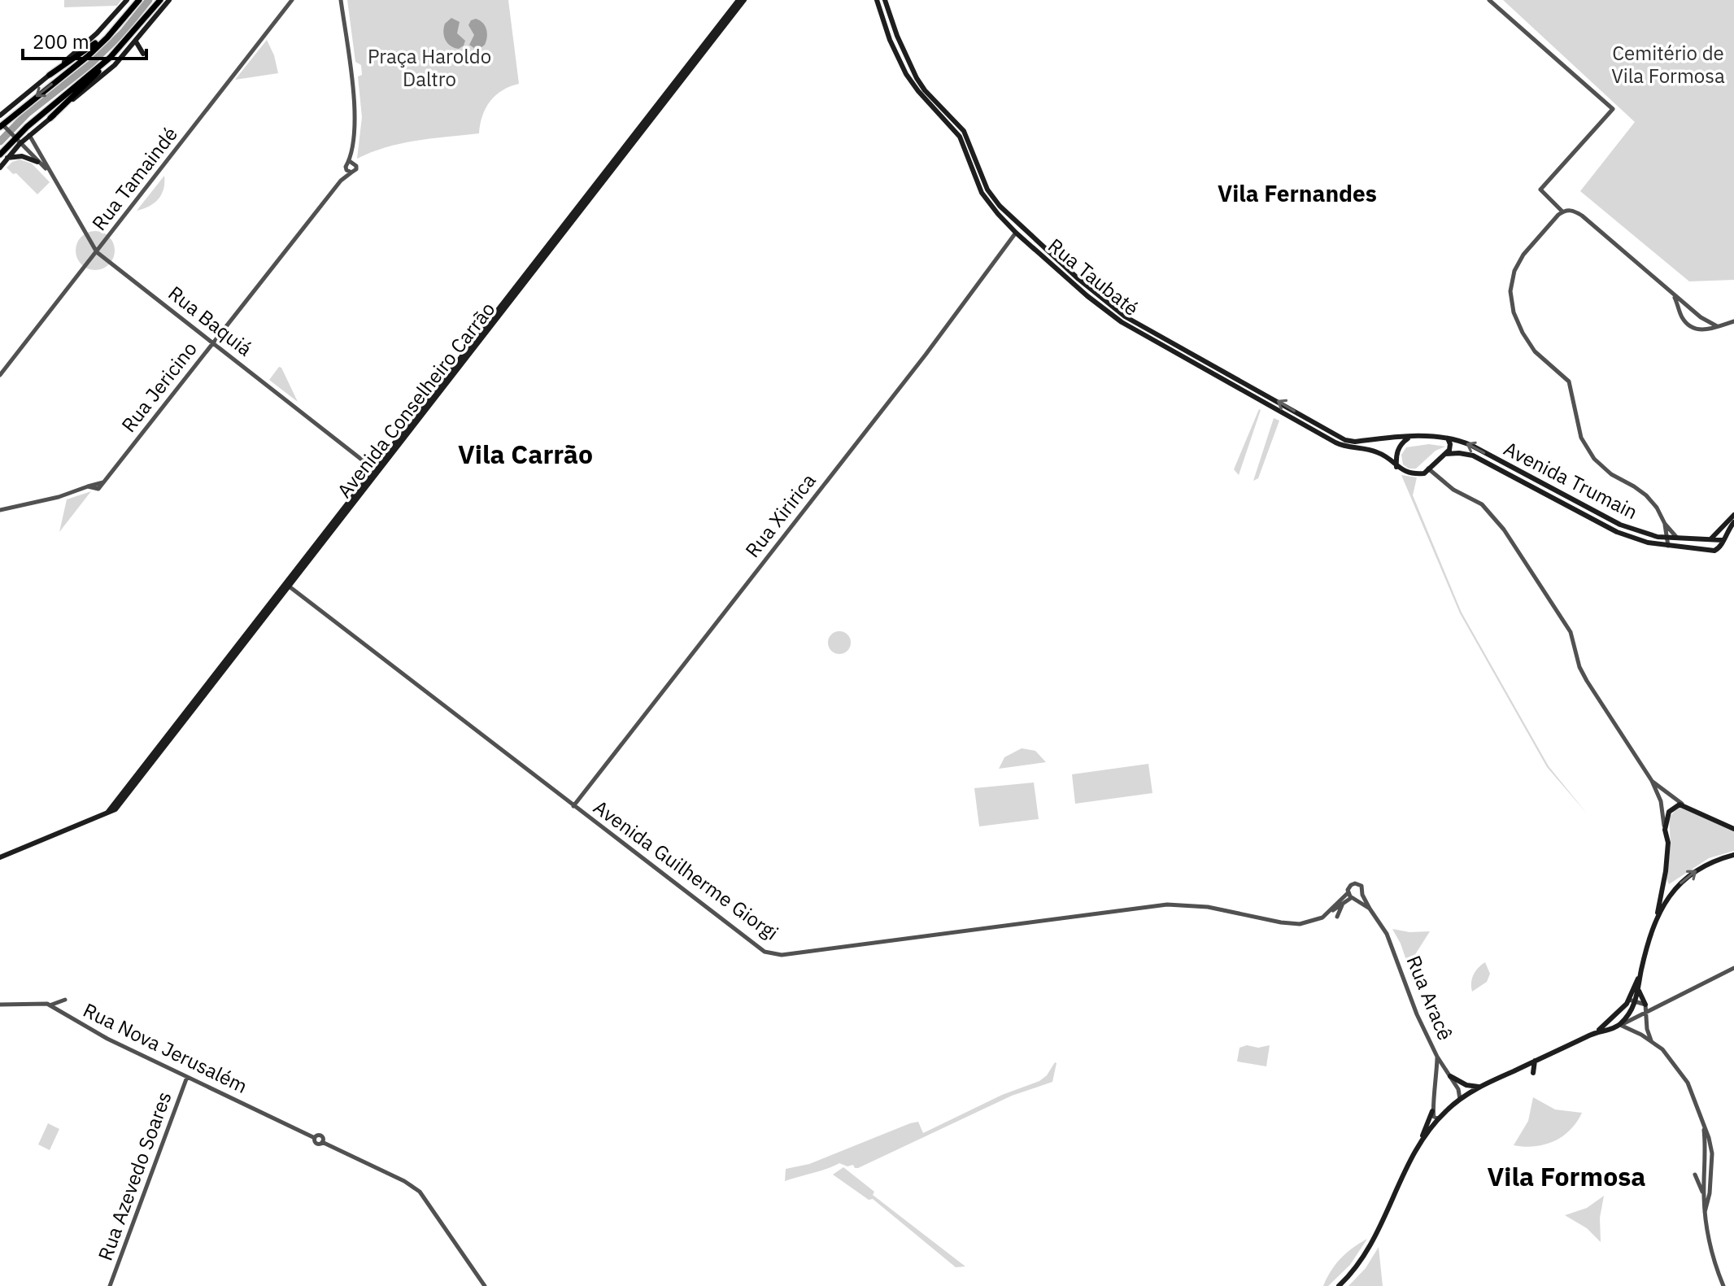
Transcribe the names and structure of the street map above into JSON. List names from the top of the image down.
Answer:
{
  "streets": {
    "main road": ["Rua Taubaté", "Avenida Conselheiro Carrão", "Avenida Trumain"],
    "street": [
      "Rua Tamaindé",
      "Rua Baquiá",
      "Rua Jericino",
      "Rua Xiririca",
      "Avenida Guilherme Giorgi",
      "Rua Aracê",
      "Rua Nova Jerusalém",
      "Rua Azevedo Soares"
    ]
  },
  "crossings": [
    ["Rua Tamaindé", "Rua Baquiá"],
    ["Rua Taubaté", "Avenida Trumain"],
    ["Rua Taubaté", "Rua Xiririca"],
    ["Rua Baquiá", "Rua Jericino"],
    ["Rua Baquiá", "Avenida Conselheiro Carrão"],
    ["Avenida Conselheiro Carrão", "Avenida Guilherme Giorgi"],
    ["Rua Xiririca", "Avenida Guilherme Giorgi"],
    ["Avenida Guilherme Giorgi", "Rua Aracê"],
    ["Rua Nova Jerusalém", "Rua Azevedo Soares"]
  ],
  "districts": ["Vila Fernandes", "Vila Carrão", "Vila Formosa"],
  "parks": ["Cemitério de Vila Formosa", "Praça Haroldo Daltro"],
  "scale_bar": "200 m"
}
